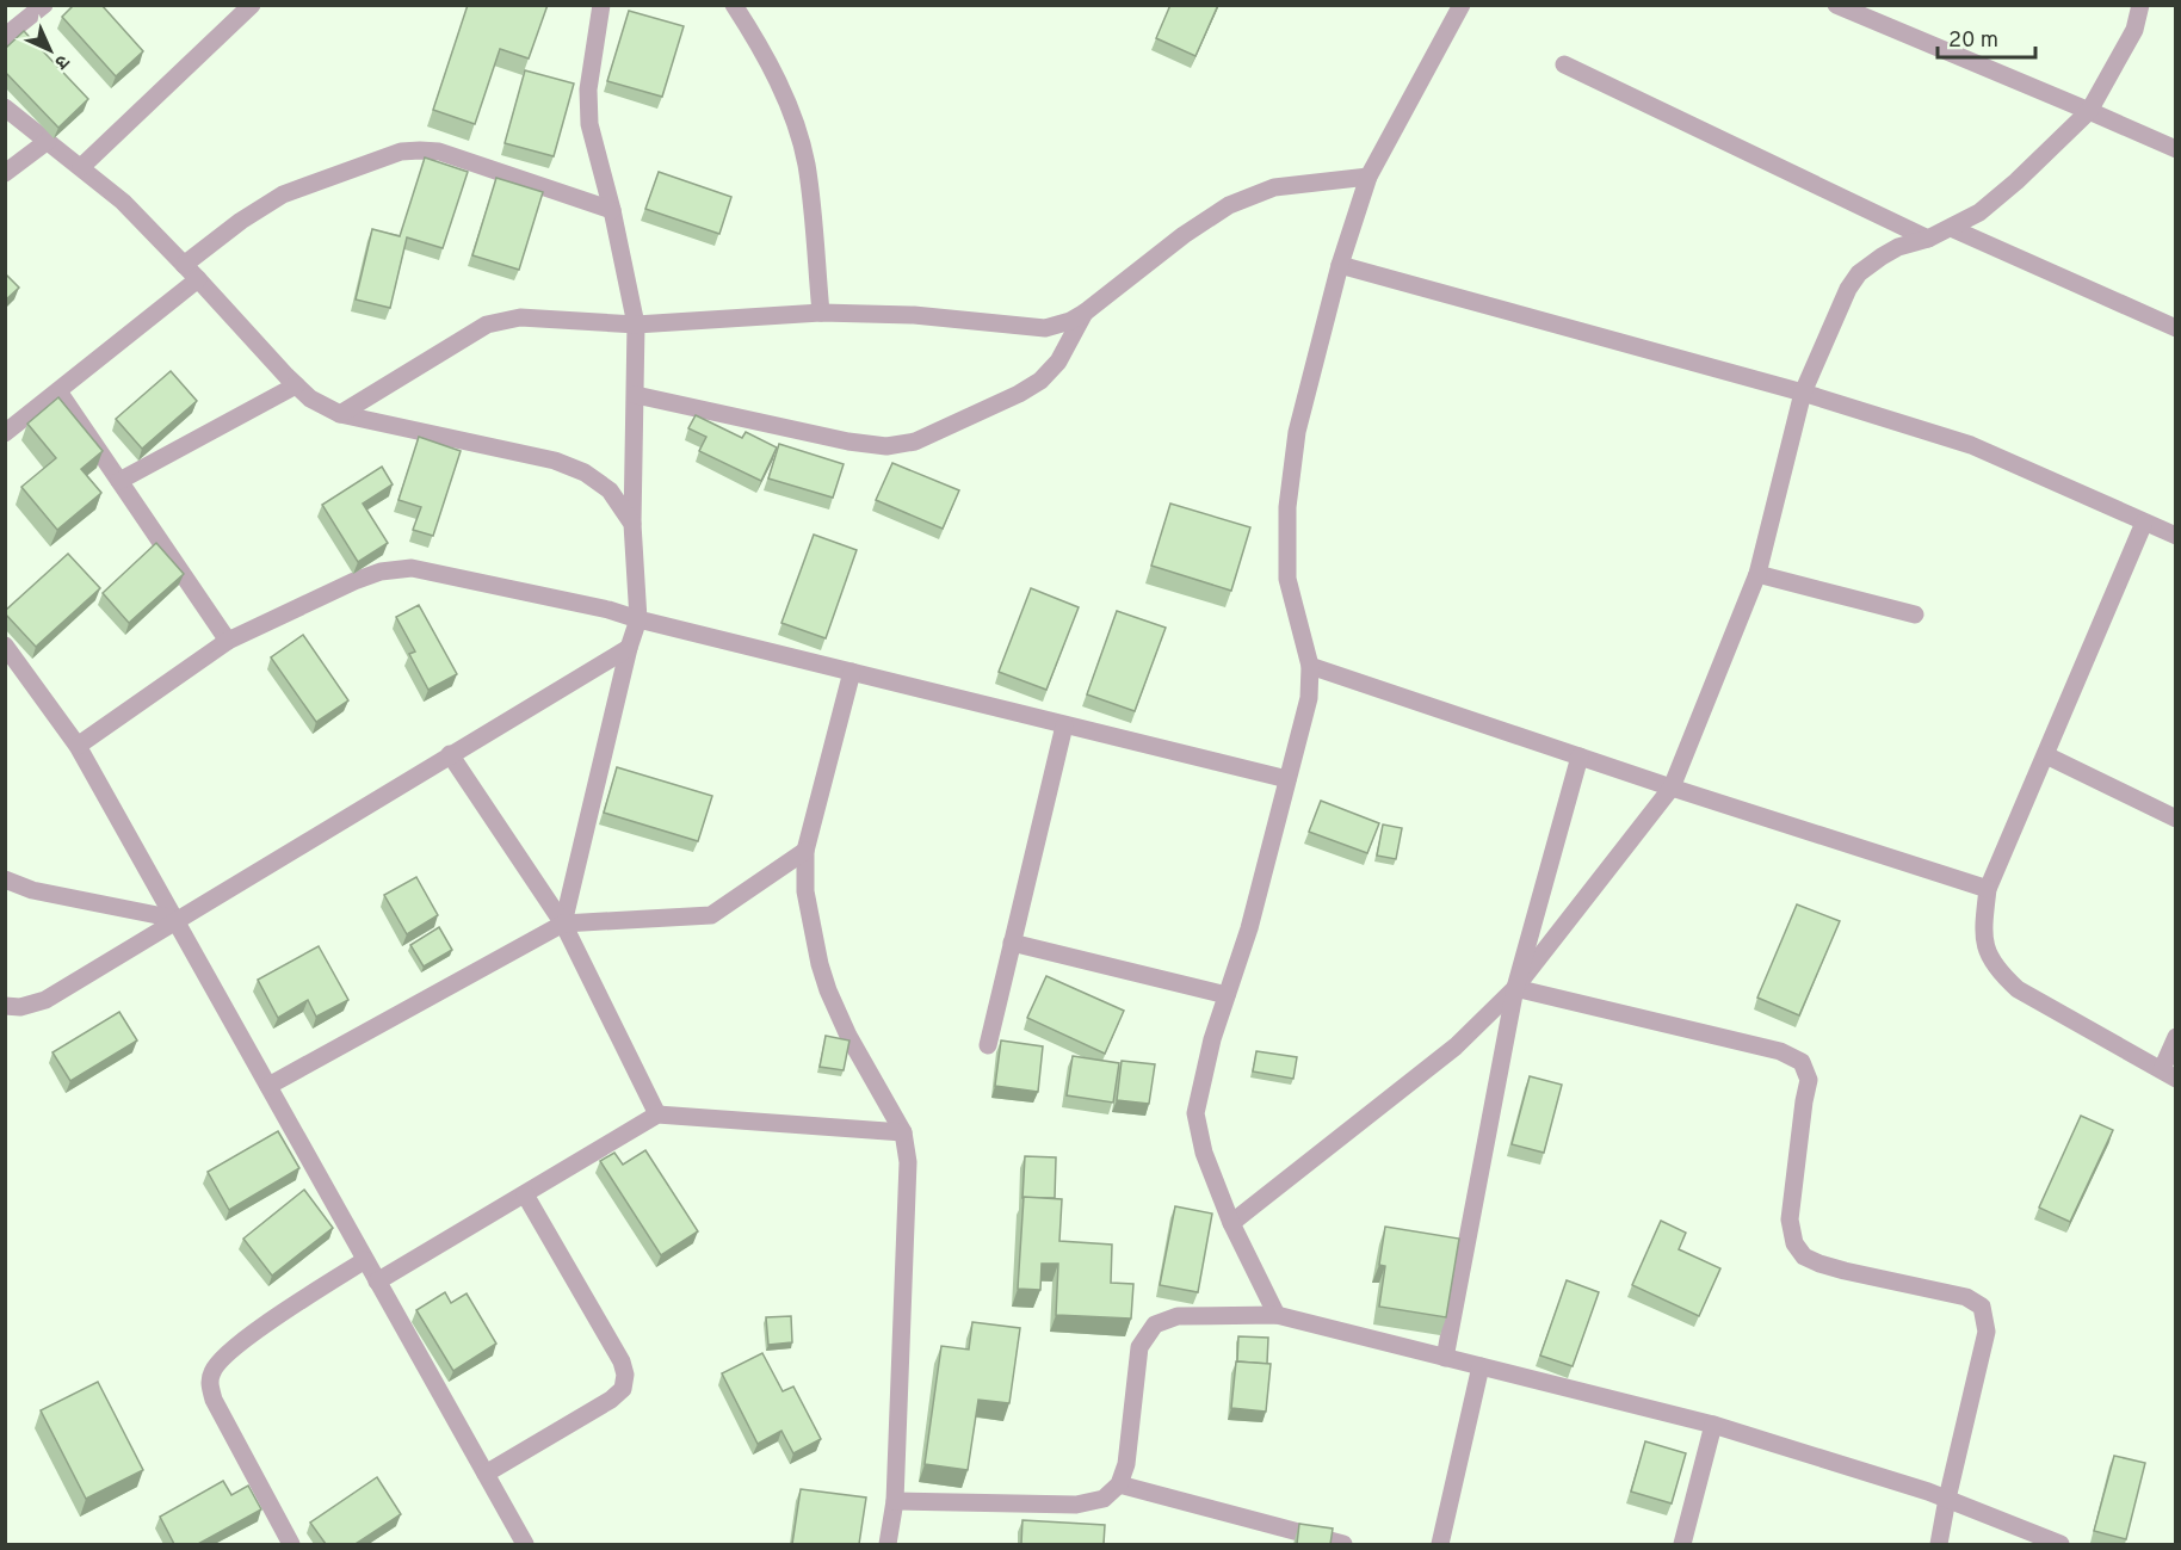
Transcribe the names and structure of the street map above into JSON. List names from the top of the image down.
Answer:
{
  "scale_bar": "20 m",
  "north": "bottom right"
}
